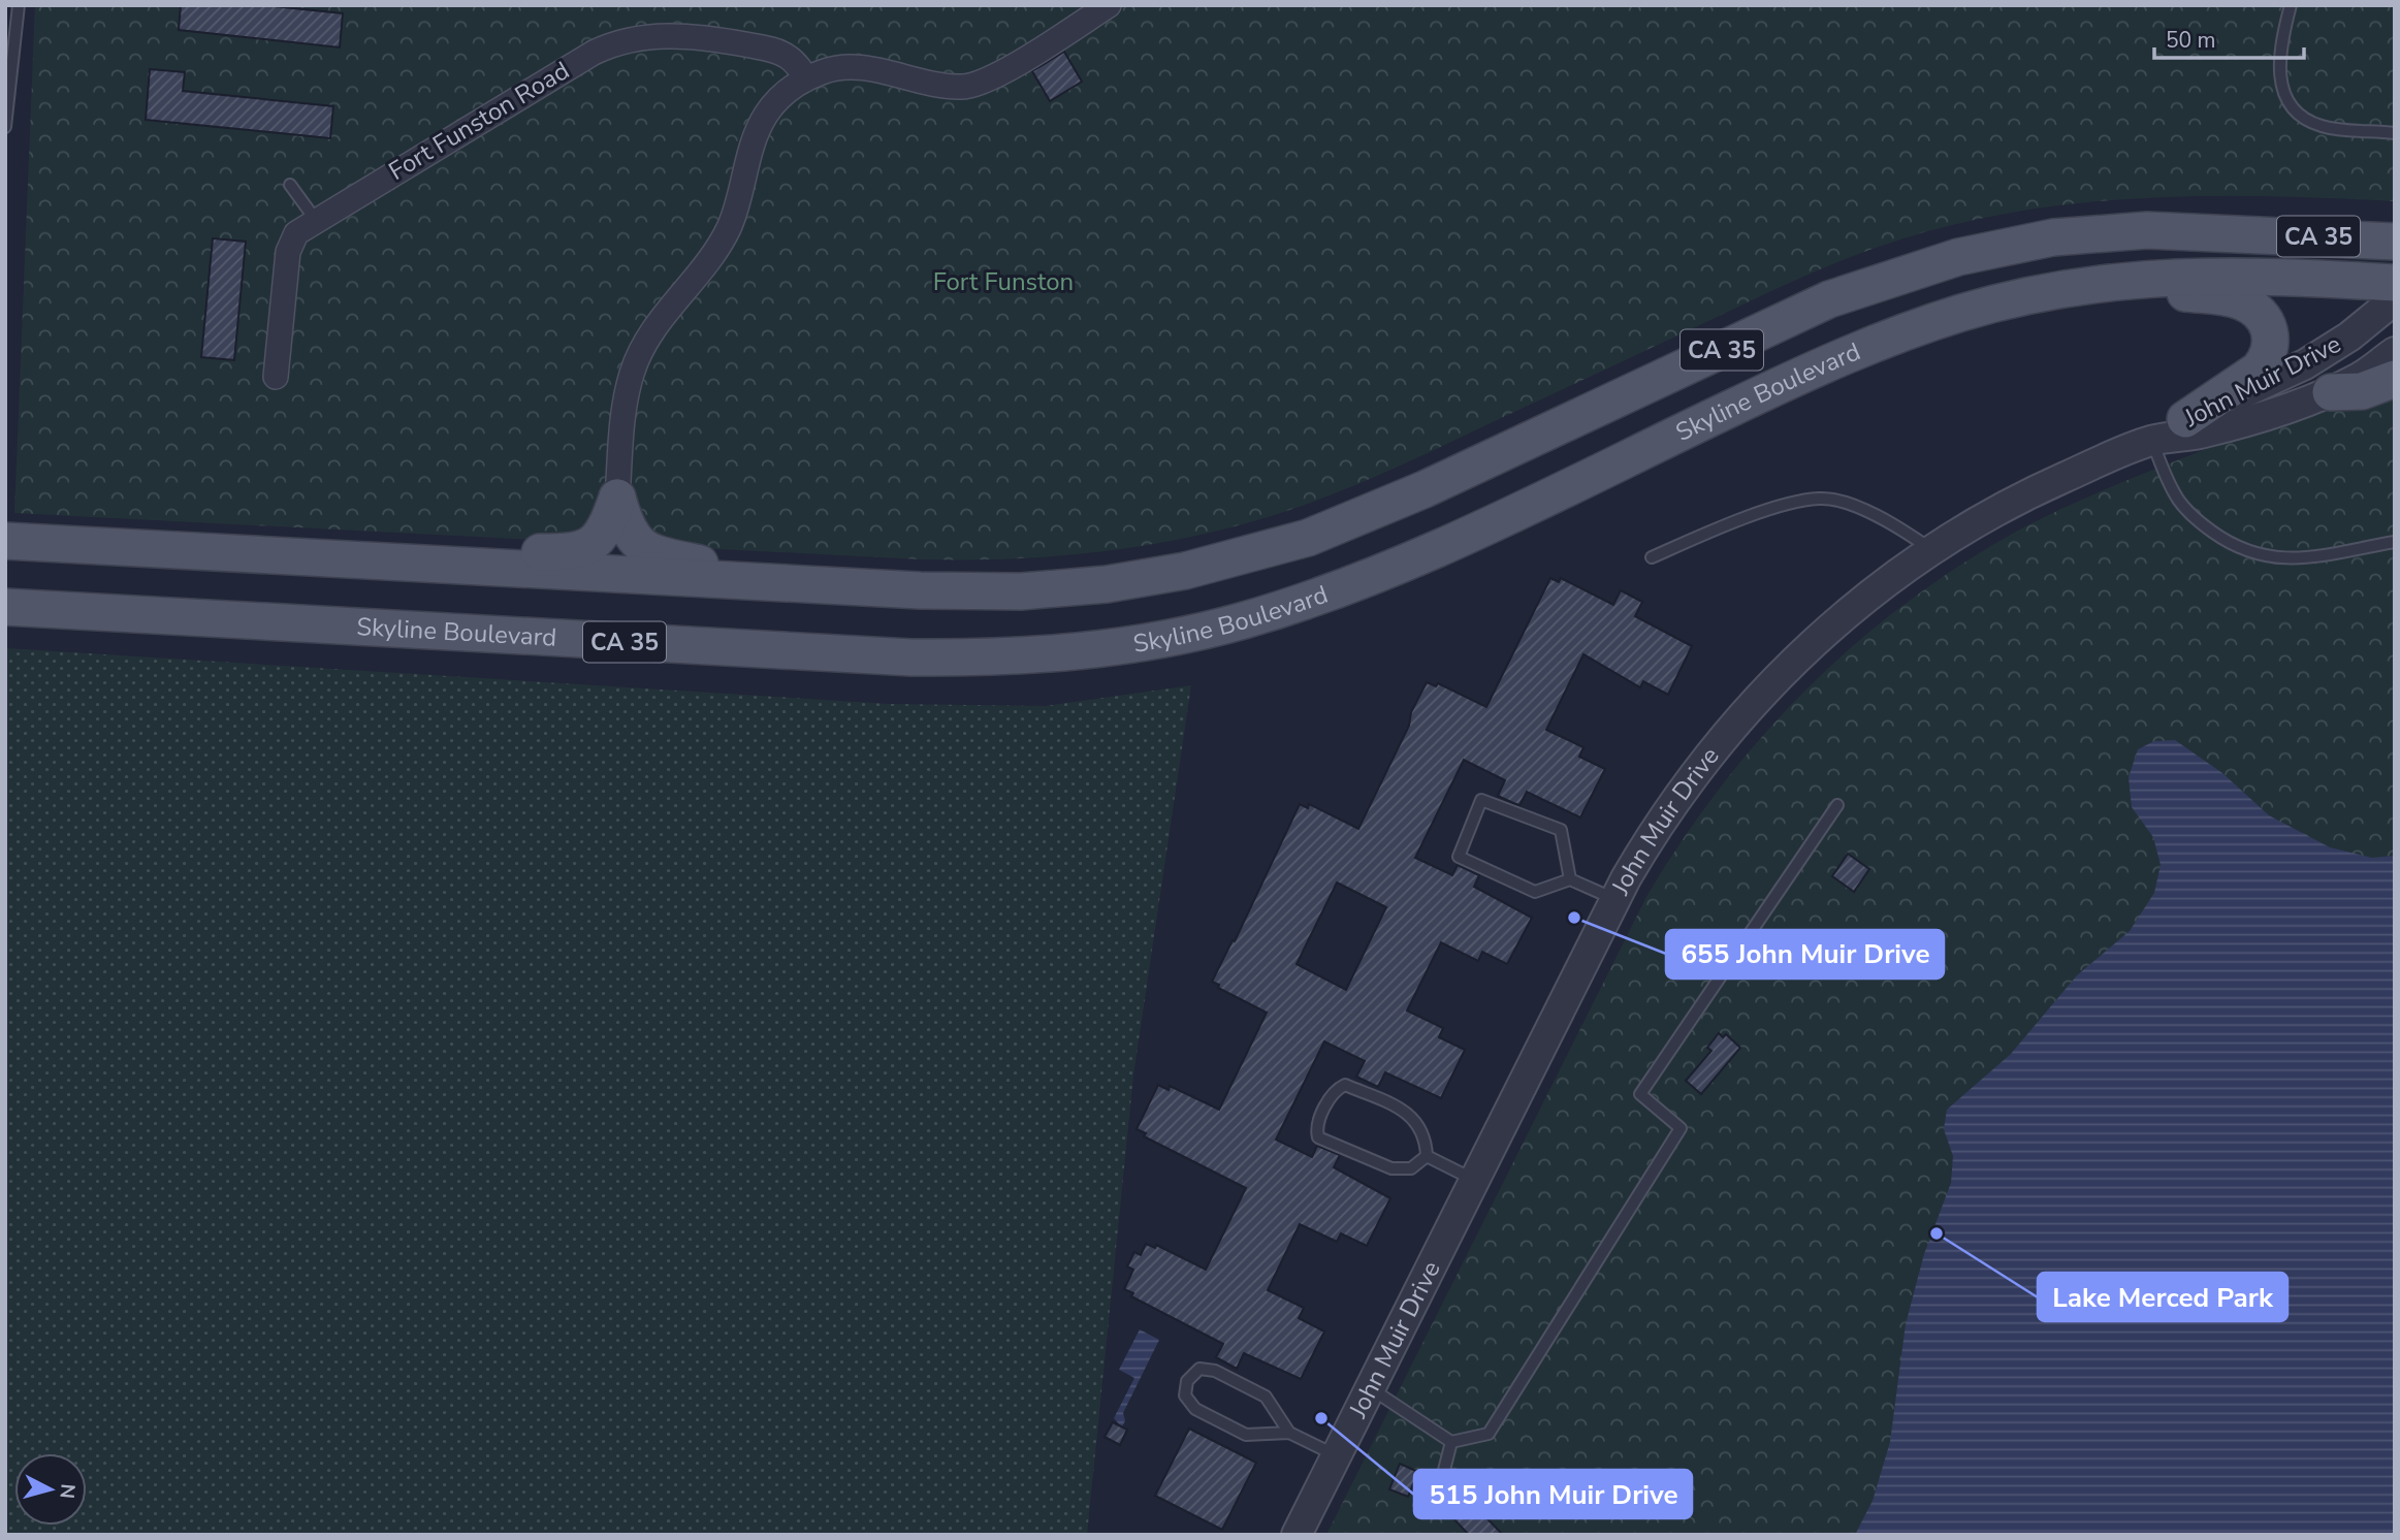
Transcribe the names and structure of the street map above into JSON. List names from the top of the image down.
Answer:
{
  "streets": {
    "main road": ["CA 35", "Skyline Boulevard"],
    "street": ["Fort Funston Road", "John Muir Drive"]
  },
  "crossings": [
    ["John Muir Drive", "Skyline Boulevard"]
  ],
  "parks": ["Fort Funston"],
  "places": ["655 John Muir Drive", "Lake Merced Park", "515 John Muir Drive"],
  "scale_bar": "50 m",
  "north": "right"
}
